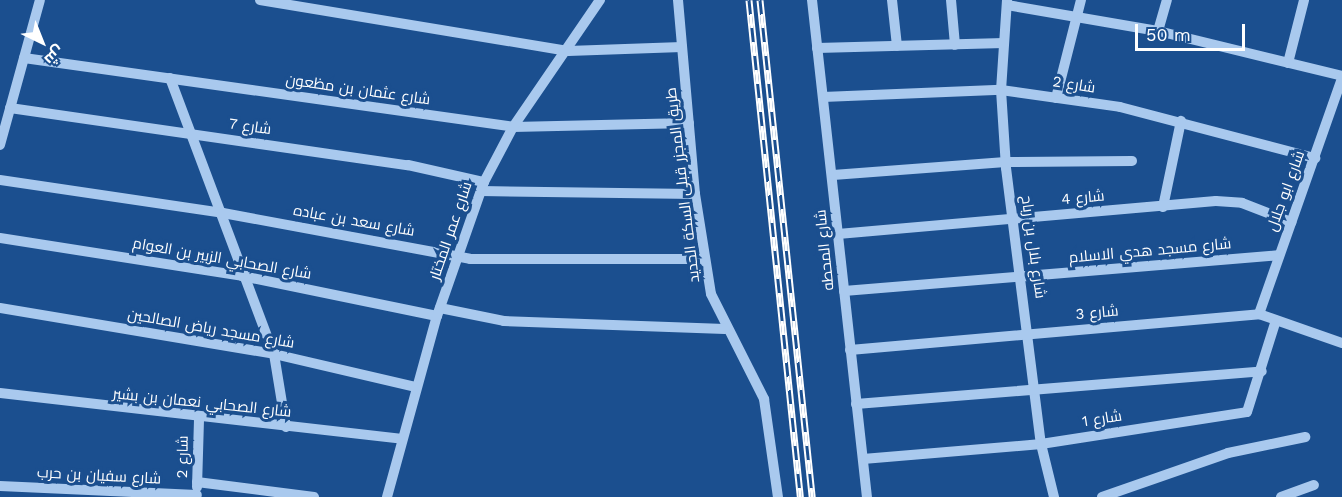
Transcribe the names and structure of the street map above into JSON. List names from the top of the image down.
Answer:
{
  "streets": {
    "street": [
      "شارع 2",
      "شارع عثمان بن مظعون",
      "شارع 7",
      "طريق المجزر قبلى السكة الحديد",
      "شارع ابو جلال",
      "شارع 4",
      "شارع سعد بن عباده",
      "شارع عمر المختار",
      "شارع بلال بن رباح",
      "شارع المحطه",
      "شارع مسجد هدي الاسلام",
      "شارع الصحابي الزبير بن العوام",
      "شارع 3",
      "شارع مسجد رياض الصالحين",
      "شارع الصحابي نعمان بن بشير",
      "شارع 1",
      "شارع سفيان بن حرب"
    ]
  },
  "crossings": [
    ["شارع 2", "شارع ابو جلال"],
    ["شارع 2", "شارع بلال بن رباح"],
    ["شارع 2", "شارع المحطه"],
    ["شارع 2", "شارع الصحابي نعمان بن بشير"],
    ["شارع 2", "شارع سفيان بن حرب"],
    ["شارع عثمان بن مظعون", "طريق المجزر قبلى السكة الحديد"],
    ["شارع عثمان بن مظعون", "شارع عمر المختار"],
    ["شارع 7", "طريق المجزر قبلى السكة الحديد"],
    ["شارع 7", "شارع عمر المختار"],
    ["طريق المجزر قبلى السكة الحديد", "شارع سعد بن عباده"],
    ["طريق المجزر قبلى السكة الحديد", "شارع الصحابي الزبير بن العوام"],
    ["شارع ابو جلال", "شارع 4"],
    ["شارع ابو جلال", "شارع مسجد هدي الاسلام"],
    ["شارع ابو جلال", "شارع 3"],
    ["شارع 4", "شارع بلال بن رباح"],
    ["شارع 4", "شارع المحطه"],
    ["شارع سعد بن عباده", "شارع عمر المختار"],
    ["شارع عمر المختار", "شارع الصحابي الزبير بن العوام"],
    ["شارع عمر المختار", "شارع مسجد رياض الصالحين"],
    ["شارع عمر المختار", "شارع الصحابي نعمان بن بشير"],
    ["شارع بلال بن رباح", "شارع مسجد هدي الاسلام"],
    ["شارع بلال بن رباح", "شارع 3"],
    ["شارع بلال بن رباح", "شارع 1"],
    ["شارع المحطه", "شارع مسجد هدي الاسلام"],
    ["شارع المحطه", "شارع 3"],
    ["شارع المحطه", "شارع 1"],
    ["شارع 3", "شارع 1"]
  ],
  "scale_bar": "50 m",
  "north": "bottom right"
}
